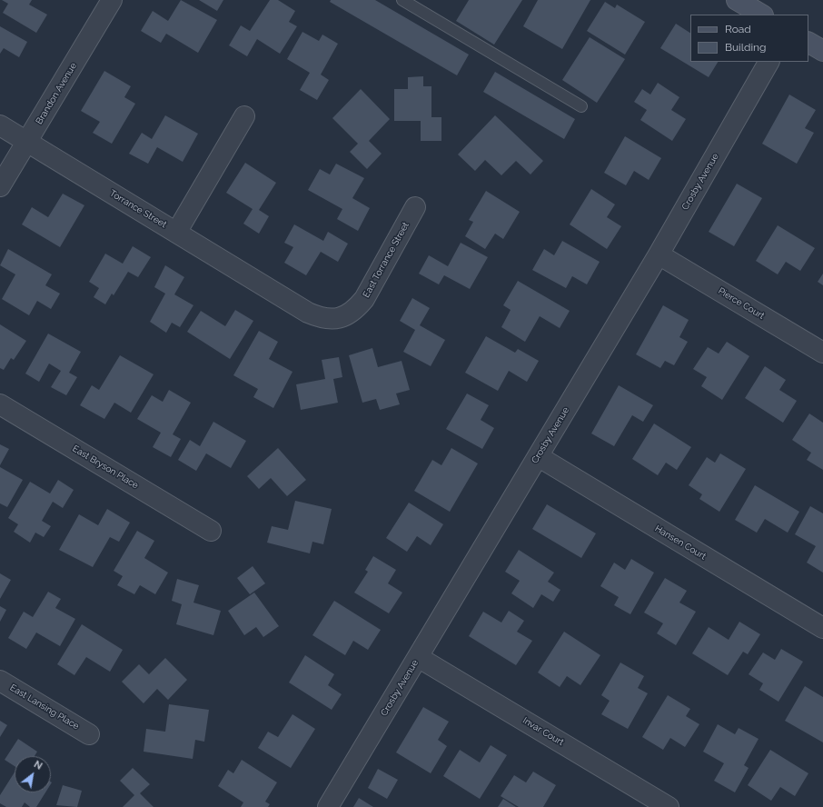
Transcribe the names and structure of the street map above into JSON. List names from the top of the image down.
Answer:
{
  "streets": {
    "street": [
      "Brandon Avenue",
      "Crosby Avenue",
      "Torrance Street",
      "East Torrance Street",
      "Pierce Court",
      "East Bryson Place",
      "Hansen Court",
      "East Lansing Place",
      "Invar Court"
    ]
  },
  "crossings": [
    ["Brandon Avenue", "Torrance Street"],
    ["Crosby Avenue", "Pierce Court"],
    ["Crosby Avenue", "Hansen Court"],
    ["Crosby Avenue", "Invar Court"],
    ["Torrance Street", "East Torrance Street"]
  ],
  "legend": ["Road", "Building"],
  "north": "top right"
}
